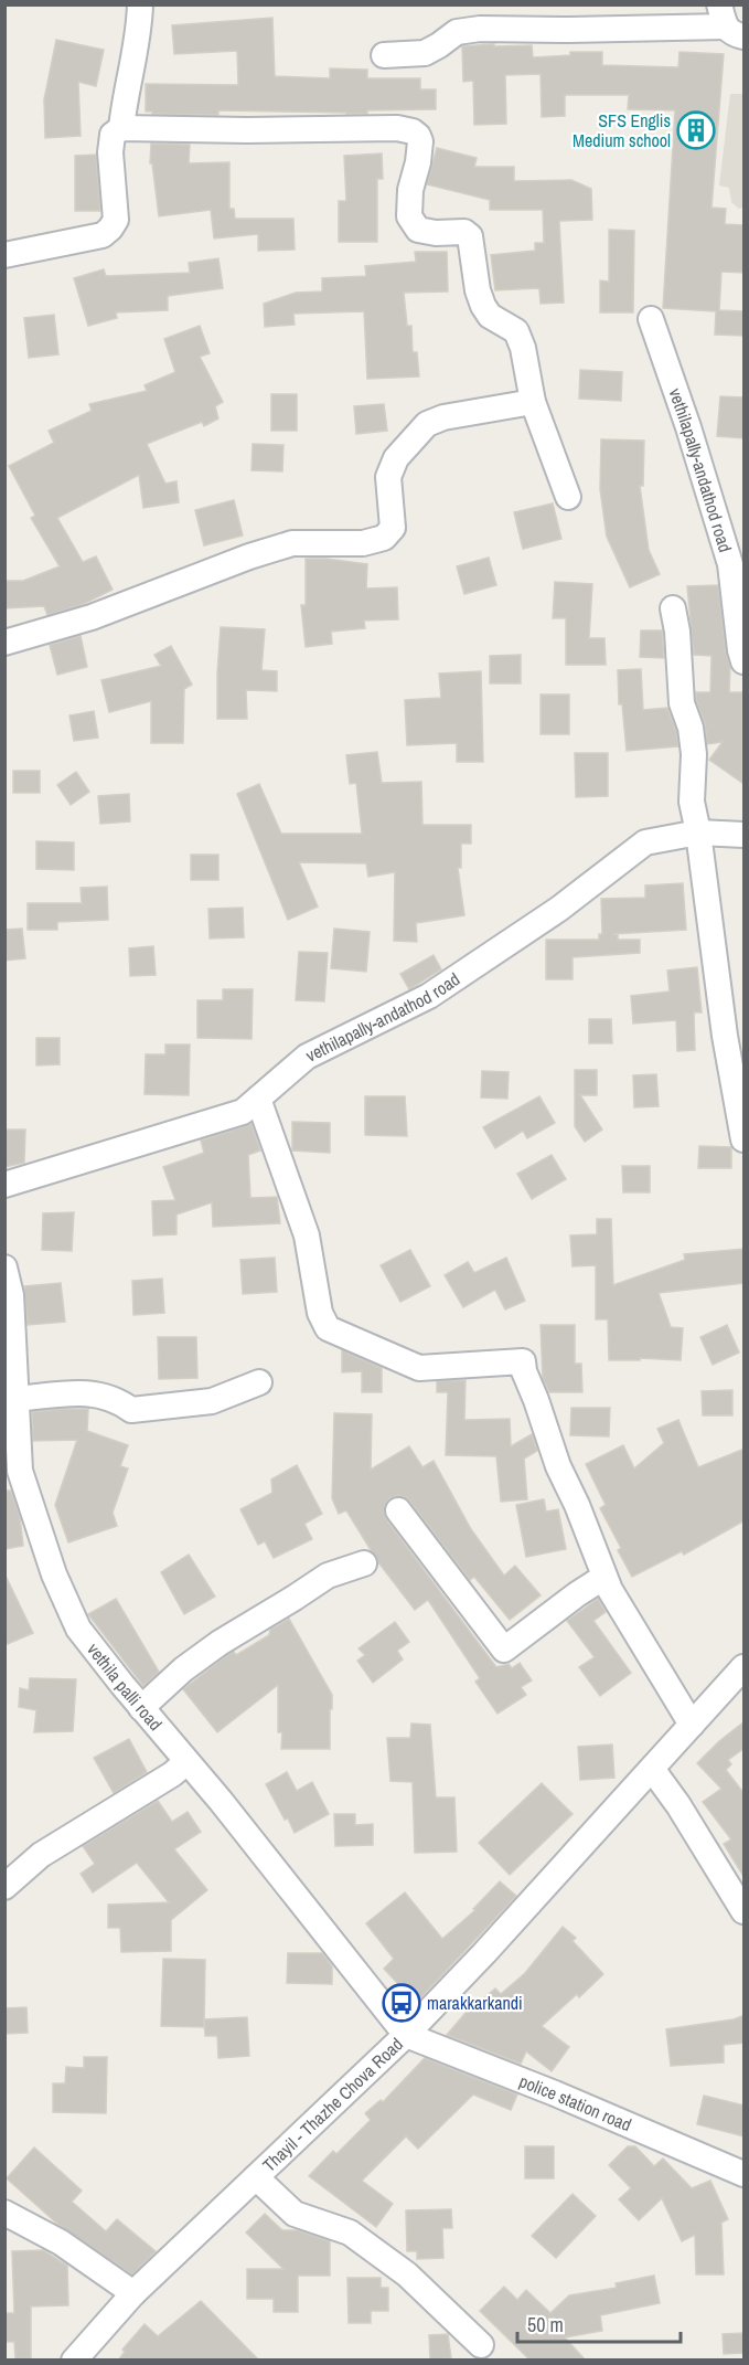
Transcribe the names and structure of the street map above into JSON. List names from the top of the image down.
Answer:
{
  "streets": {
    "street": [
      "vethilapally-andathod road",
      "vethila palli road",
      "police station road",
      "Thayil - Thazhe Chova Road"
    ]
  },
  "crossings": [
    ["vethila palli road", "police station road"],
    ["vethila palli road", "Thayil - Thazhe Chova Road"],
    ["police station road", "Thayil - Thazhe Chova Road"]
  ],
  "places": {
    "building": ["SFS Englis Medium school"],
    "bus stop": ["marakkarkandi"]
  },
  "scale_bar": "50 m"
}
